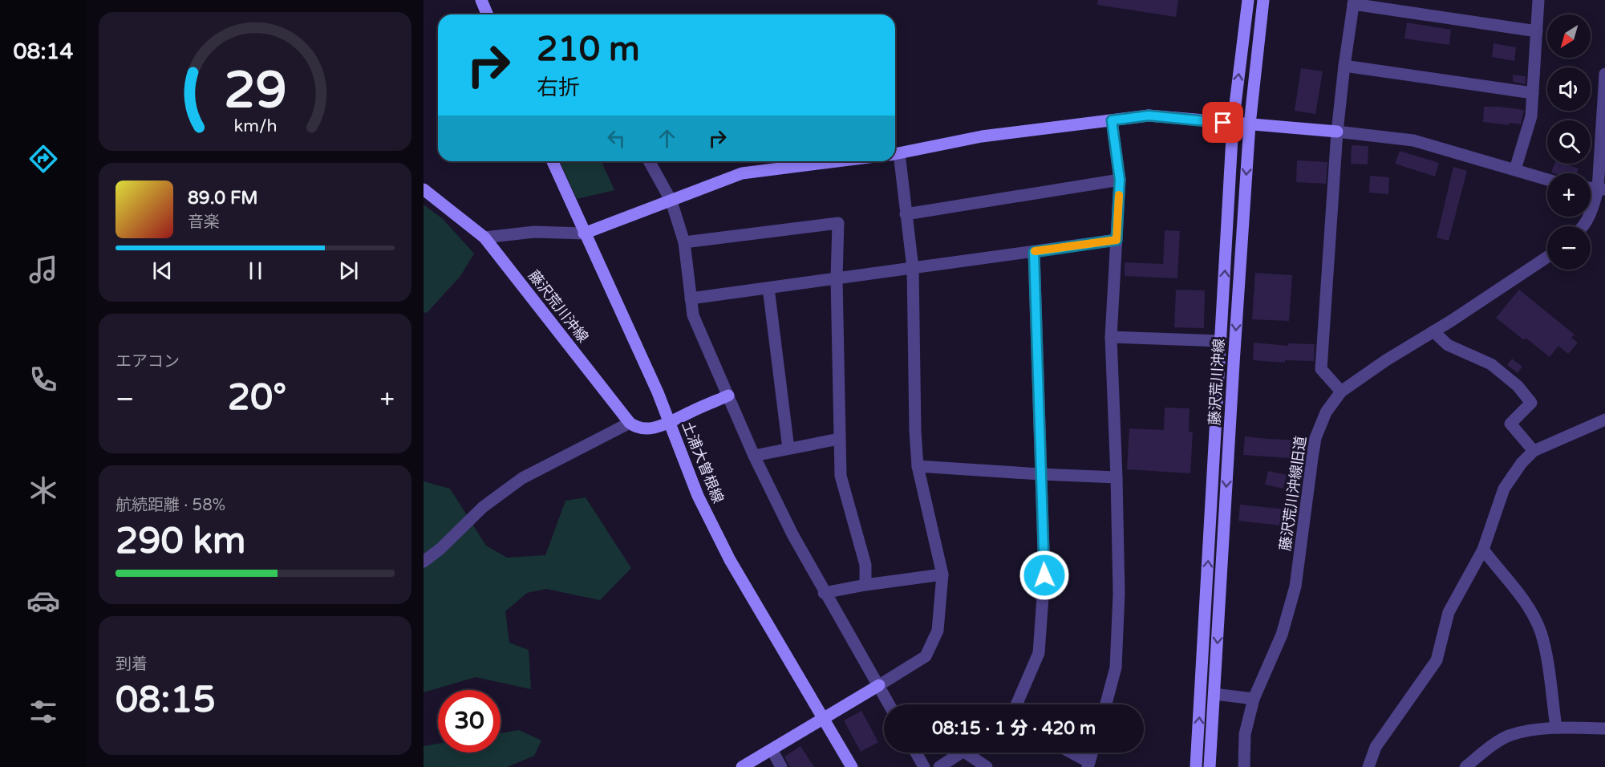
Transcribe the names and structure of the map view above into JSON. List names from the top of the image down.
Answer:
{
  "streets": {
    "main road": ["藤沢荒川沖線", "土浦大曽根線"],
    "street": ["藤沢荒川沖線旧道"]
  },
  "north": "bottom left",
  "page": {
    "tabs": "08:14",
    "map_buttons": ["+", "−"],
    "turn": ["210 m", "右折"],
    "song": ["89.0 FM", "音楽"],
    "tile": [
      "エアコン",
      ["航続距離 · 58%", "290 km"],
      ["到着", "08:15"]
    ],
    "heat": ["−", "20°", "+"],
    "limit": "30",
    "trip": "08:15 · 1 分 · 420 m",
    "gauge": ["29", "km/h"]
  }
}
